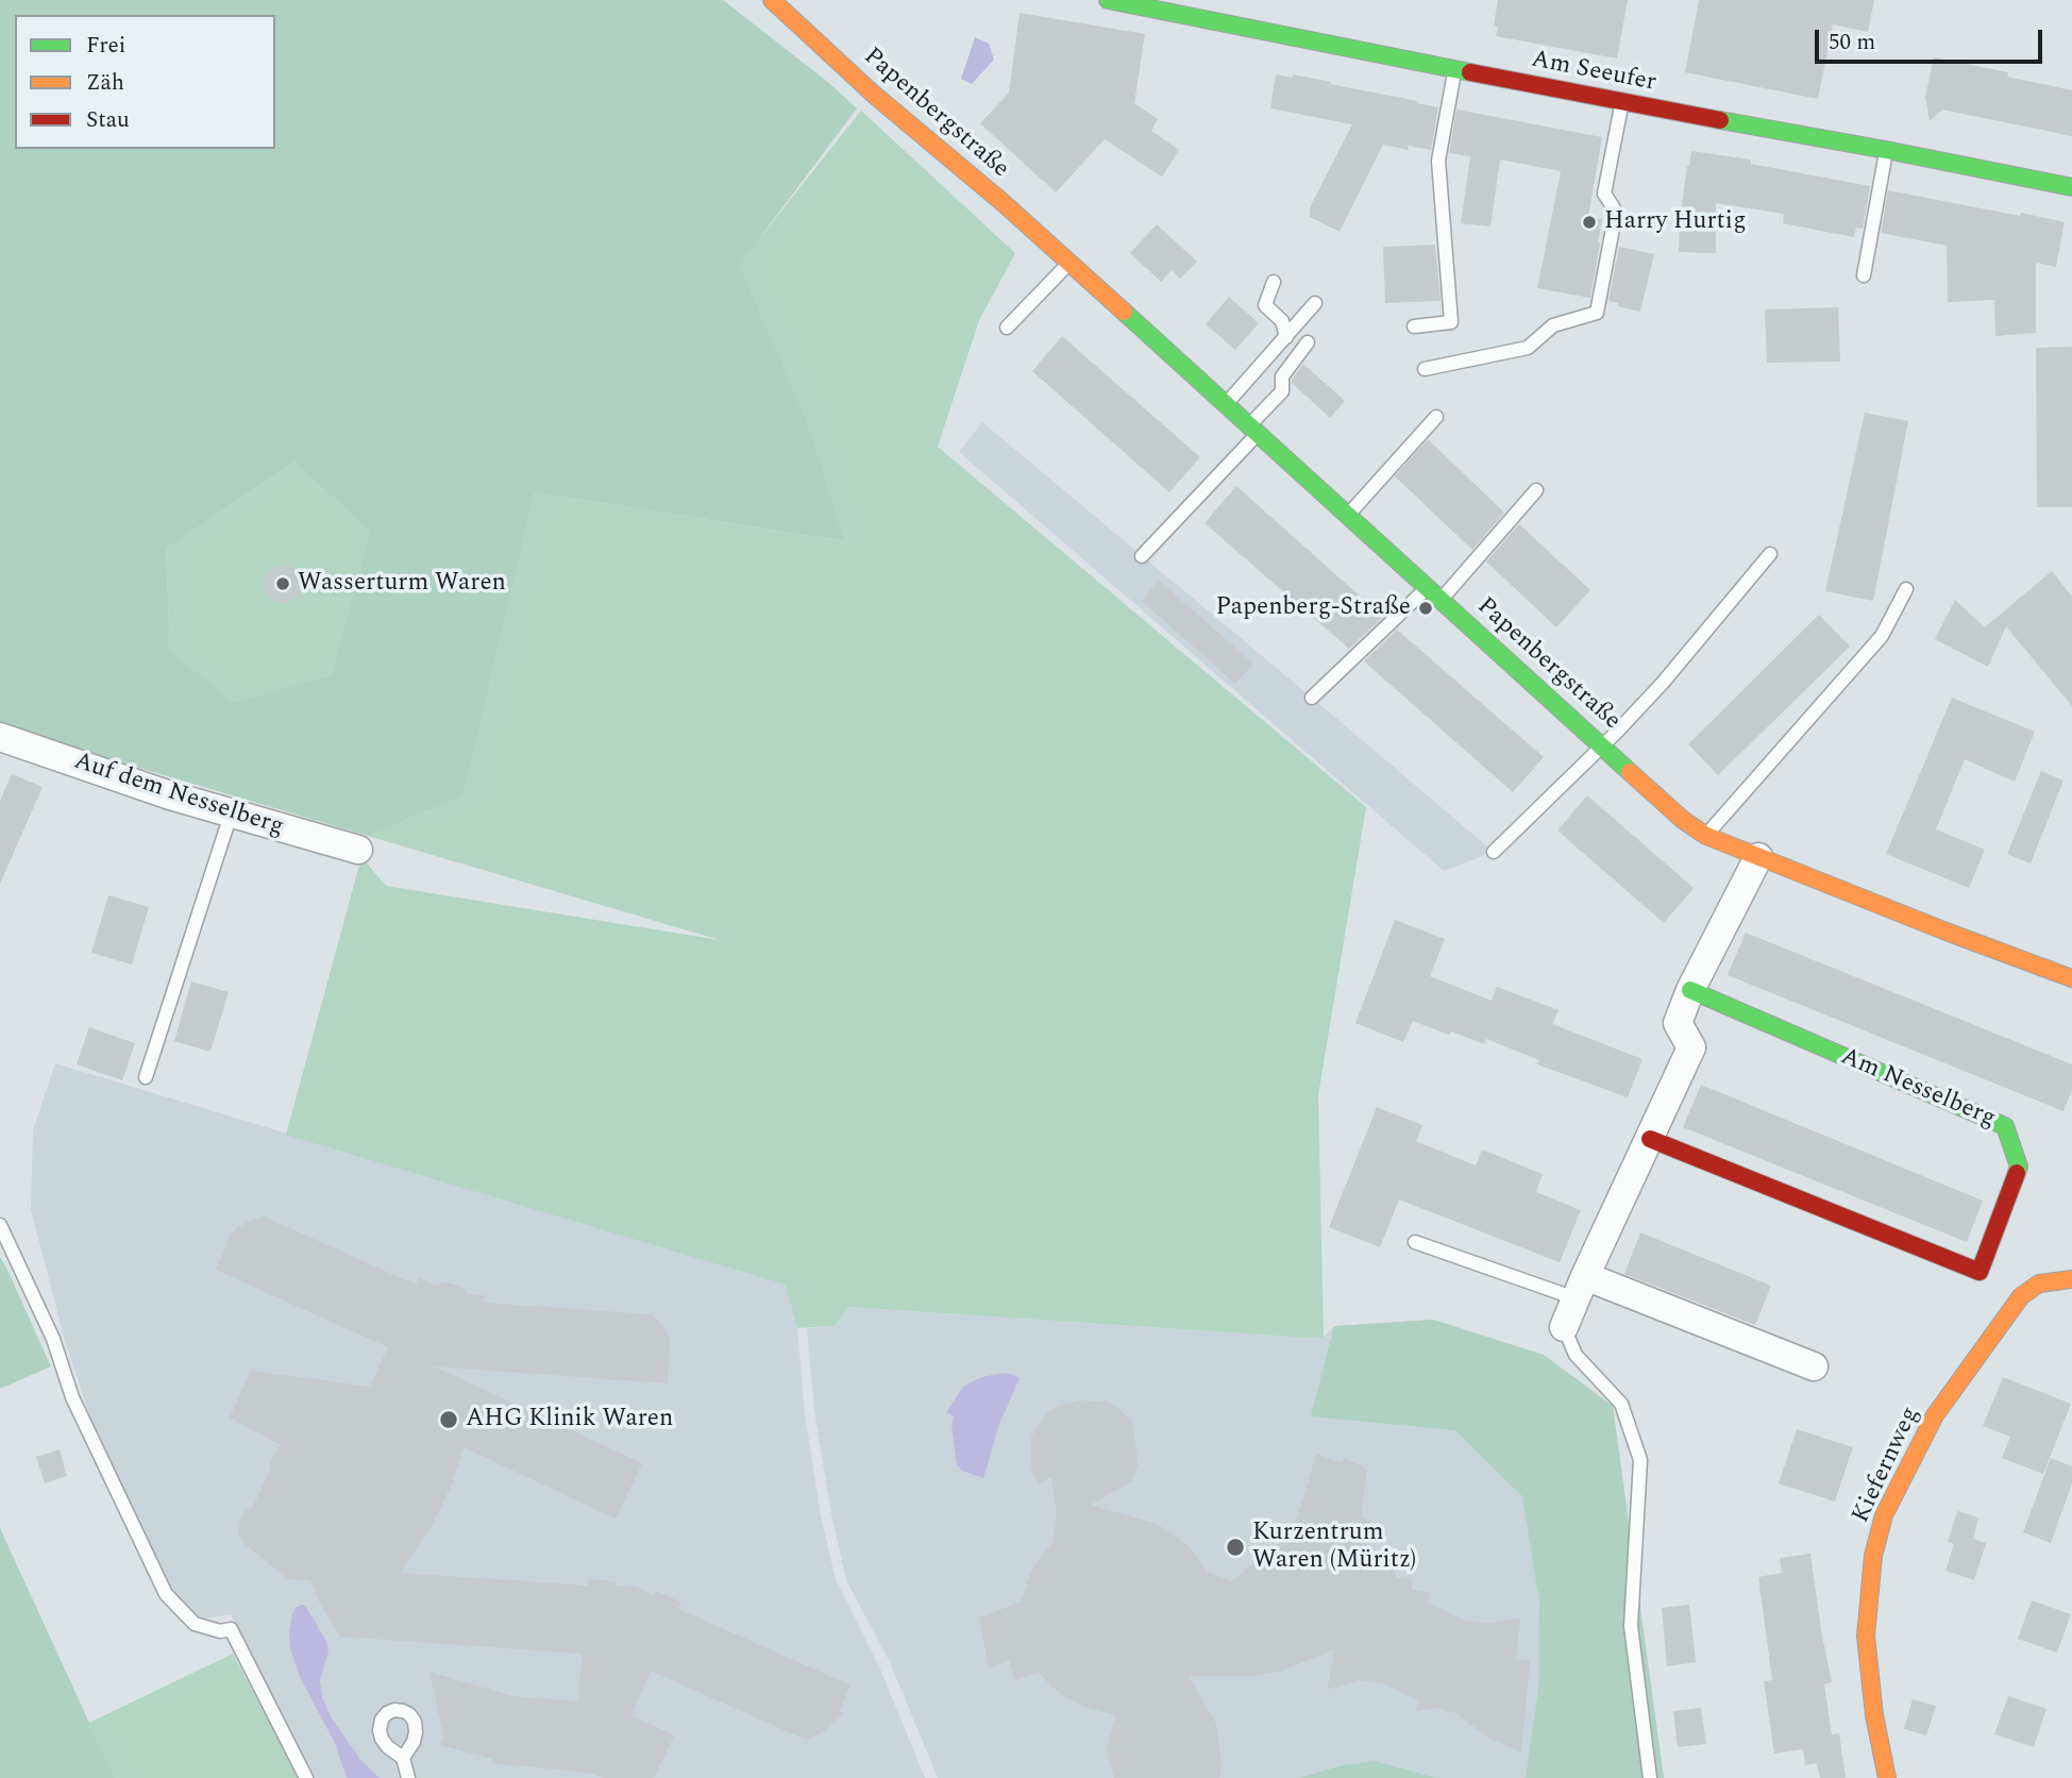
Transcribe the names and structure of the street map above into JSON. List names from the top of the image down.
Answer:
{
  "streets": {
    "street": [
      "Am Seeufer",
      "Papenbergstraße",
      "Auf dem Nesselberg",
      "Am Nesselberg",
      "Kiefernweg"
    ]
  },
  "places": [
    "Harry Hurtig",
    "Wasserturm Waren",
    "Papenberg-Straße",
    "AHG Klinik Waren",
    "Kurzentrum Waren (Müritz)"
  ],
  "legend": ["Frei", "Zäh", "Stau"],
  "scale_bar": "50 m"
}
